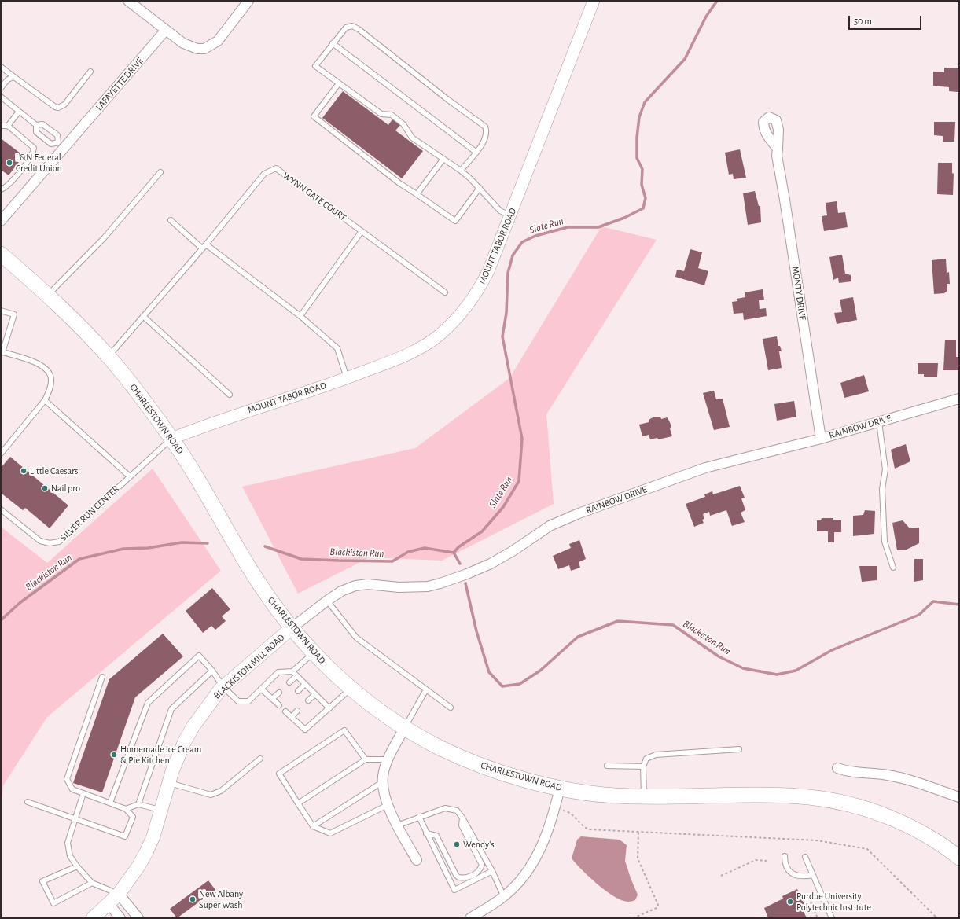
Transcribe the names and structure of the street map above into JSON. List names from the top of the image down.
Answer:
{
  "streets": {
    "main road": ["CHARLESTOWN ROAD", "BLACKISTON MILL ROAD"],
    "street": [
      "LAFAYETTE DRIVE",
      "MOUNT TABOR ROAD",
      "MONTY DRIVE",
      "RAINBOW DRIVE"
    ],
    "lane": ["WYNN GATE COURT", "SILVER RUN CENTER"]
  },
  "crossings": [
    ["WYNN GATE COURT", "CHARLESTOWN ROAD"],
    ["MOUNT TABOR ROAD", "CHARLESTOWN ROAD"],
    ["MOUNT TABOR ROAD", "SILVER RUN CENTER"],
    ["MONTY DRIVE", "RAINBOW DRIVE"],
    ["CHARLESTOWN ROAD", "RAINBOW DRIVE"],
    ["CHARLESTOWN ROAD", "SILVER RUN CENTER"],
    ["CHARLESTOWN ROAD", "BLACKISTON MILL ROAD"],
    ["RAINBOW DRIVE", "BLACKISTON MILL ROAD"]
  ],
  "water": ["Slate Run", "Blackiston Run"],
  "places": [
    "L&N Federal Credit Union",
    "Little Caesars",
    "Nail pro",
    "Homemade Ice Cream & Pie Kitchen",
    "Wendy's",
    "New Albany Super Wash",
    "Purdue University Polytechnic Institute"
  ],
  "scale_bar": "50 m"
}
